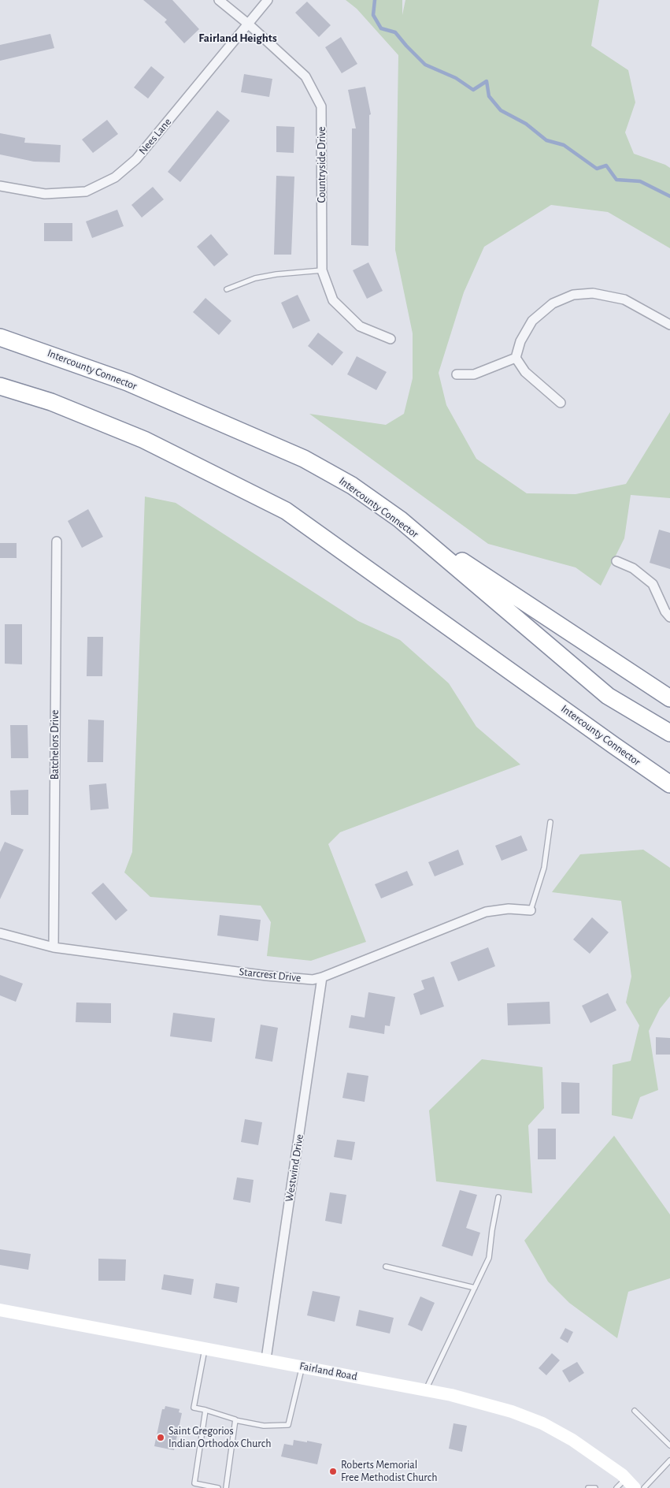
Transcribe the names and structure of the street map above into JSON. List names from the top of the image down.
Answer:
{
  "streets": {
    "highway": ["Intercounty Connector"],
    "main road": ["Fairland Road"],
    "street": [
      "Nees Lane",
      "Countryside Drive",
      "Batchelors Drive",
      "Starcrest Drive",
      "Westwind Drive"
    ]
  },
  "crossings": [
    ["Nees Lane", "Countryside Drive"],
    ["Batchelors Drive", "Starcrest Drive"],
    ["Starcrest Drive", "Westwind Drive"],
    ["Westwind Drive", "Fairland Road"]
  ],
  "districts": ["Fairland Heights"],
  "places": ["Saint Gregorios Indian Orthodox Church", "Roberts Memorial Free Methodist Church"]
}
